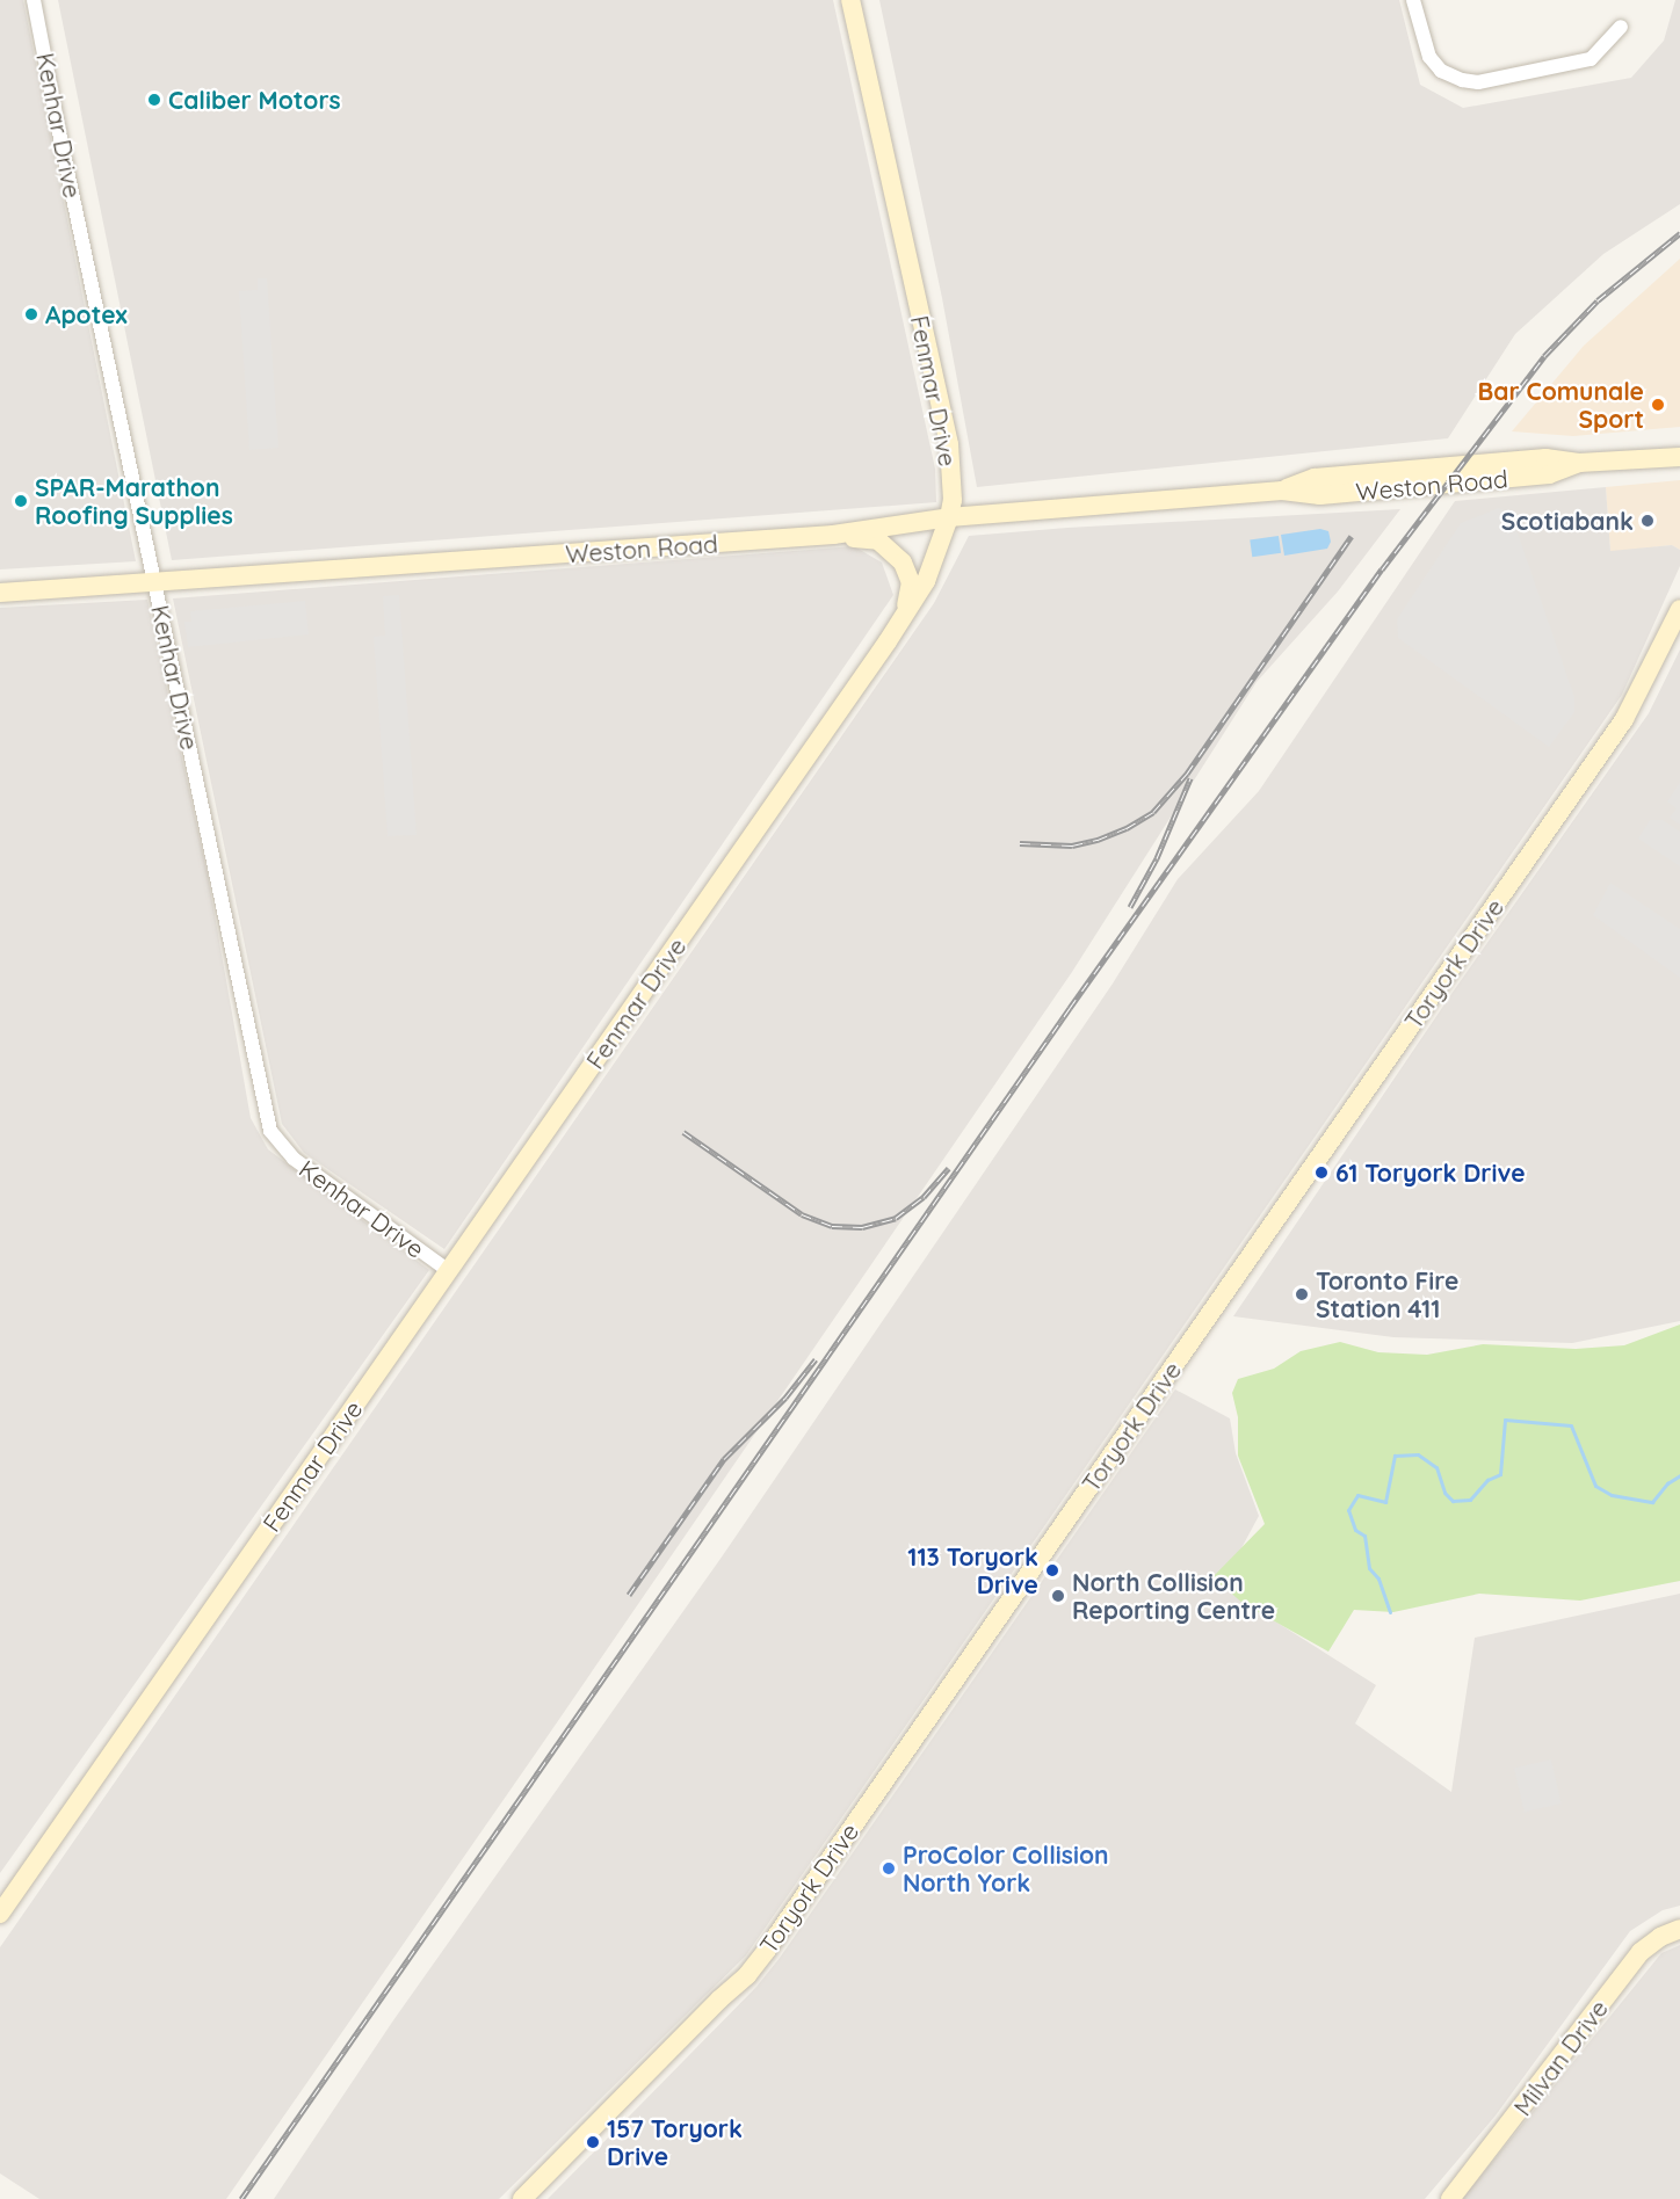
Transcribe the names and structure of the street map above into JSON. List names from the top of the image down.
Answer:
{
  "streets": {
    "street": [
      "Kenhar Drive",
      "Fenmar Drive",
      "Weston Road",
      "Toryork Drive",
      "Milvan Drive"
    ]
  },
  "crossings": [
    ["Kenhar Drive", "Fenmar Drive"],
    ["Kenhar Drive", "Weston Road"],
    ["Fenmar Drive", "Weston Road"]
  ],
  "places": [
    "Caliber Motors",
    "Apotex",
    "Bar Comunale Sport",
    "SPAR-Marathon Roofing Supplies",
    "Scotiabank",
    "61 Toryork Drive",
    "Toronto Fire Station 411",
    "113 Toryork Drive",
    "North Collision Reporting Centre",
    "ProColor Collision North York",
    "157 Toryork Drive"
  ]
}
